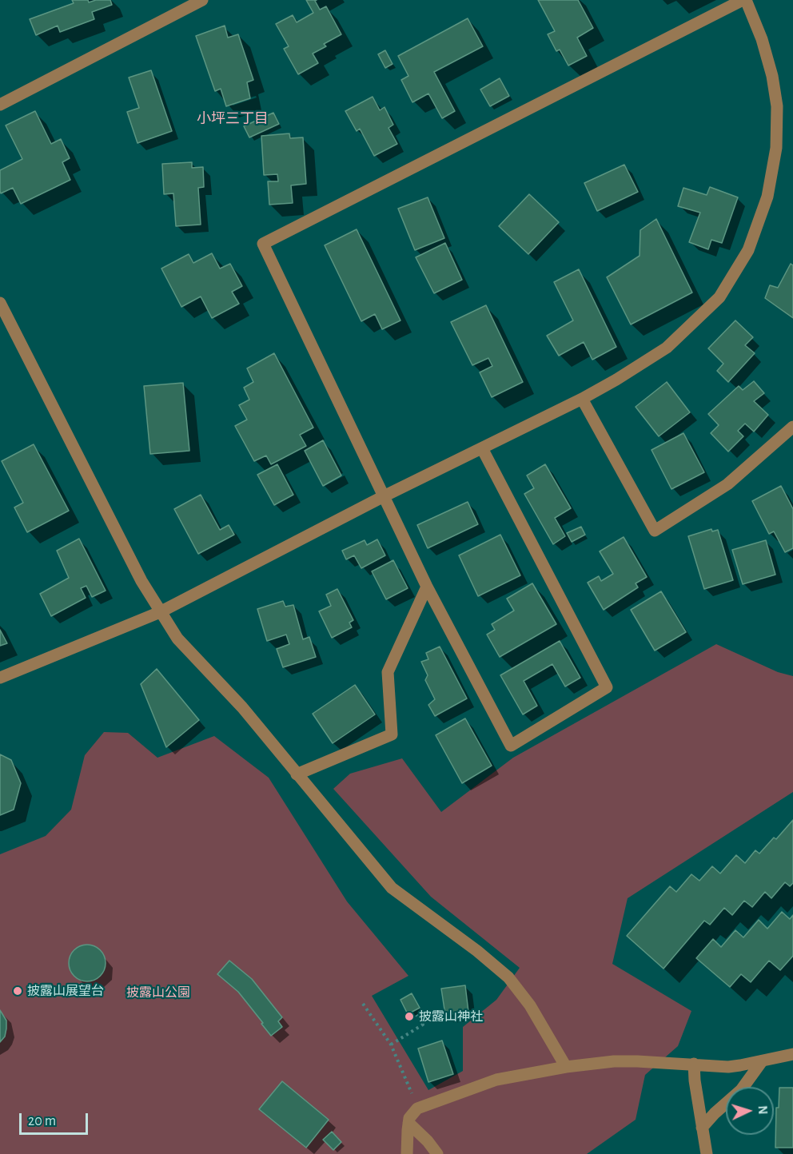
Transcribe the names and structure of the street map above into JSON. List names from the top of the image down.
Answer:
{
  "districts": ["小坪三丁目"],
  "parks": ["披露山公園"],
  "places": ["披露山展望台", "披露山神社"],
  "scale_bar": "20 m",
  "north": "right"
}
